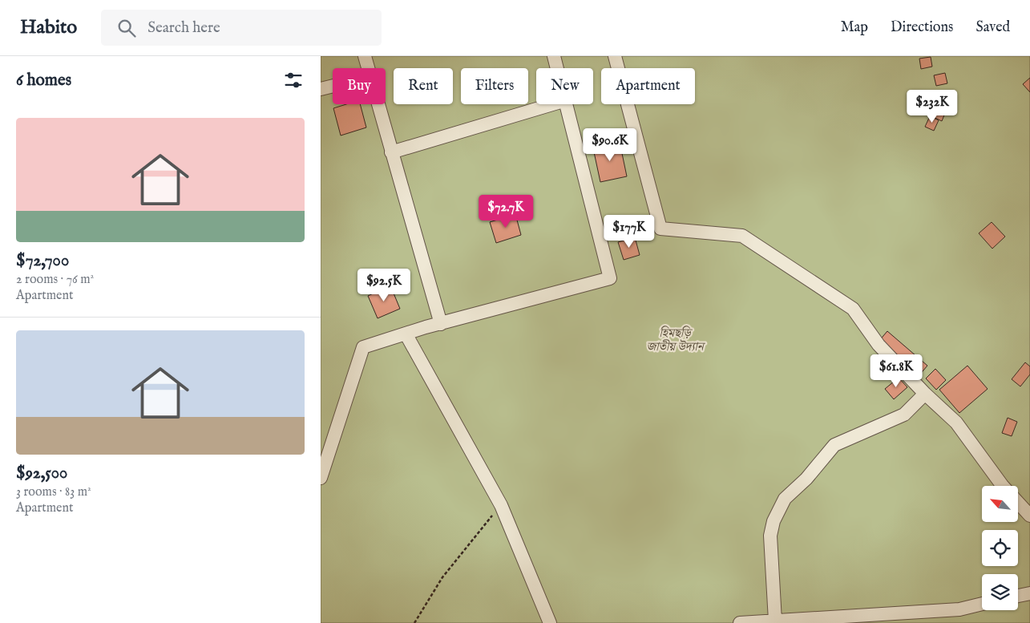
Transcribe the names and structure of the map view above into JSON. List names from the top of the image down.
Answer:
{
  "parks": ["হিমছড়ি জাতীয় উদ্যান"],
  "north": "top left",
  "page": {
    "header": "Habito",
    "search": "Search here",
    "nav": ["Map", "Directions", "Saved"],
    "heading": "6 homes",
    "chip": [
      "Buy",
      "Rent",
      "Filters",
      "New",
      "Apartment"
    ],
    "price": [
      "$232K",
      "$90.6K",
      "$72.7K",
      "$177K",
      "$92.5K",
      "$61.8K"
    ],
    "list": [
      {
        "name": "$72,700",
        "note": "2 rooms · 76 m² · Apartment"
      },
      {
        "name": "$92,500",
        "note": "3 rooms · 83 m² · Apartment"
      }
    ]
  }
}
